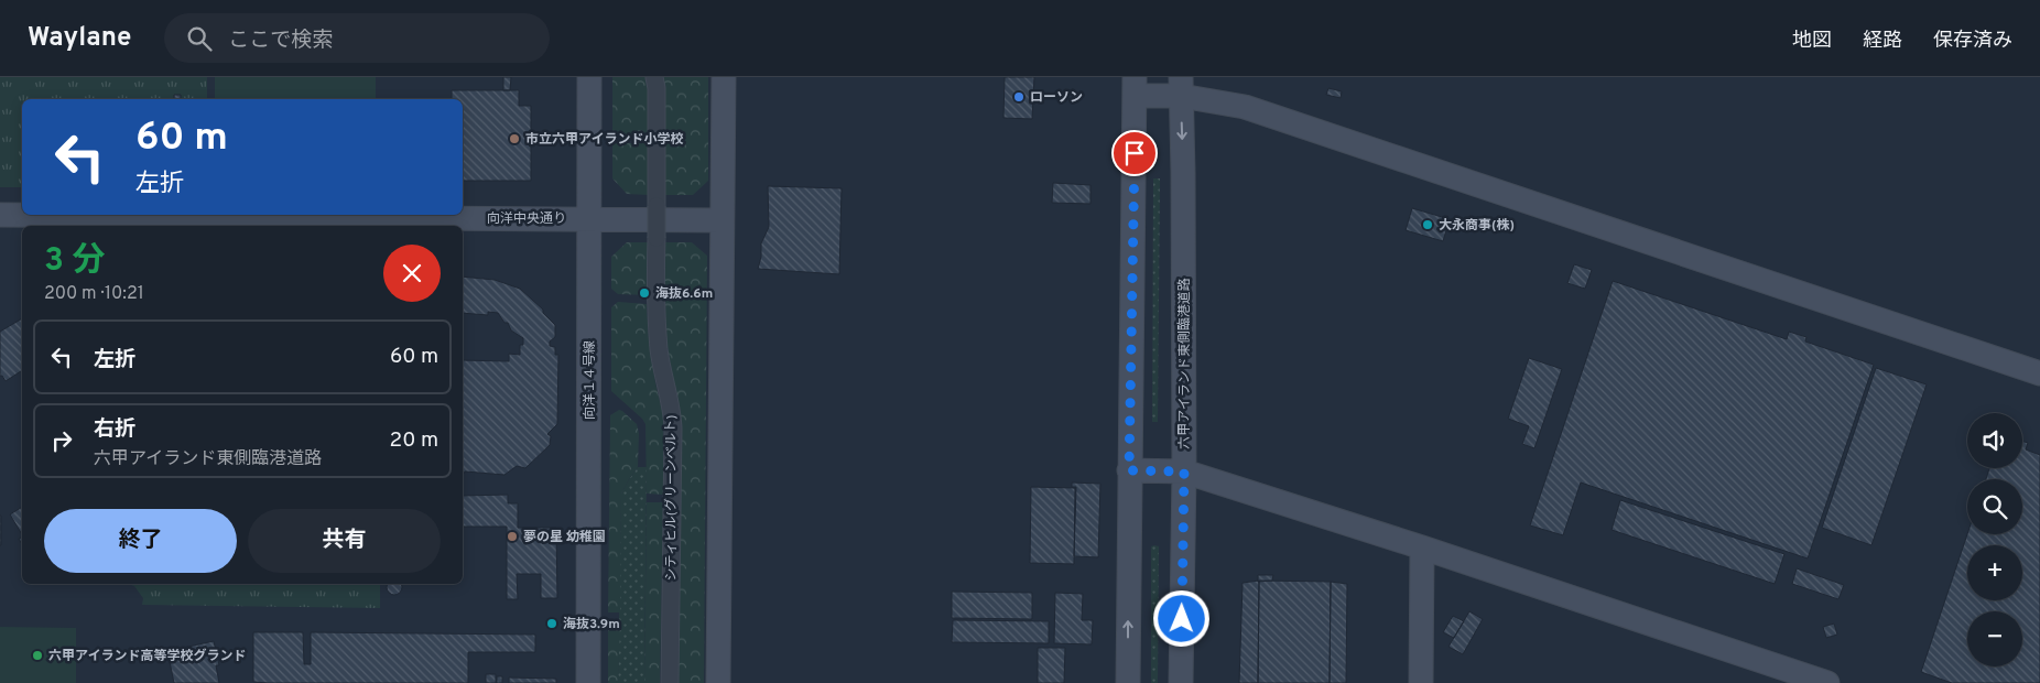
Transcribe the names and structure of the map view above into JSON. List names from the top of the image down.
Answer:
{
  "streets": {
    "street": [
      "向洋中央通り",
      "六甲アイランド東側臨港道路",
      "向洋１４号線",
      "シティヒル(グリーンベルト)"
    ]
  },
  "crossings": [
    ["向洋中央通り", "向洋１４号線"]
  ],
  "places": [
    "ローソン",
    "市立六甲アイランド小学校",
    "大永商事(株)",
    "海抜6.6m",
    "夢の星 幼稚園",
    "海抜3.9m",
    "六甲アイランド高等学校グランド"
  ],
  "page": {
    "header": "Waylane",
    "search": "ここで検索",
    "nav": ["地図", "経路", "保存済み"],
    "turn": ["60 m", "左折"],
    "heading": ["3 分", "200 m · 10:21"],
    "list": [
      {
        "name": "左折",
        "value": "60 m"
      },
      {
        "name": "右折",
        "note": "六甲アイランド東側臨港道路",
        "value": "20 m"
      }
    ],
    "map_buttons": ["+", "−"],
    "buttons": ["終了", "共有"]
  }
}
